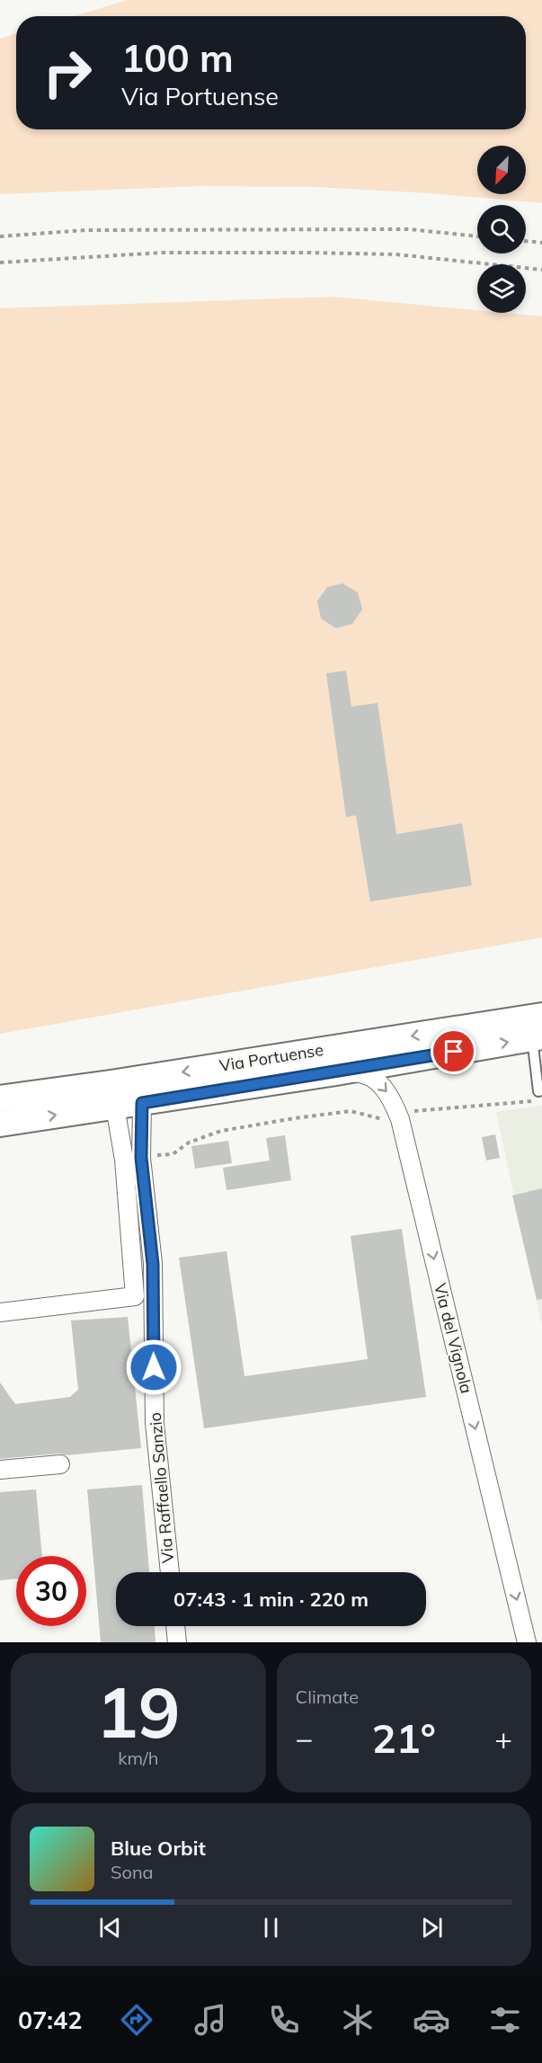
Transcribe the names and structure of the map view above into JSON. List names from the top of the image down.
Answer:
{
  "streets": {
    "street": ["Via Portuense", "Via del Vignola", "Via Raffaello Sanzio"]
  },
  "crossings": [
    ["Via Portuense", "Via del Vignola"],
    ["Via Portuense", "Via Raffaello Sanzio"]
  ],
  "one_way": ["Via del Vignola"],
  "north": "bottom left",
  "page": {
    "turn": ["100 m", "Via Portuense"],
    "limit": "30",
    "trip": "07:43 · 1 min · 220 m",
    "tile": [
      ["19", "km/h"],
      "Climate"
    ],
    "heat": ["−", "21°", "+"],
    "song": ["Blue Orbit", "Sona"],
    "tabs": "07:42"
  }
}
